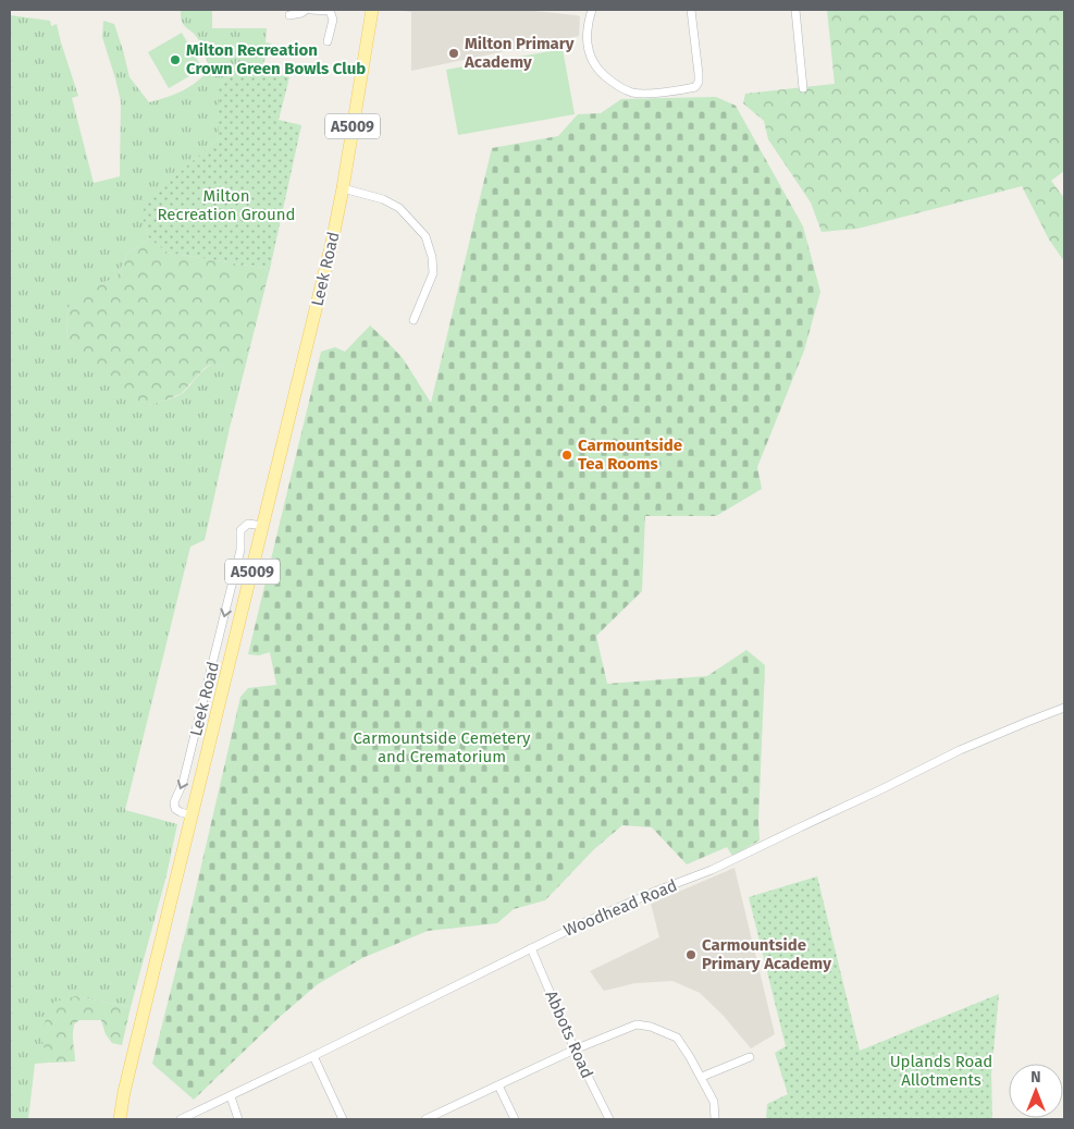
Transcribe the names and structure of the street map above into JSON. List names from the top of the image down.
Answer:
{
  "streets": {
    "main road": ["A5009", "Leek Road"],
    "street": ["Woodhead Road", "Abbots Road"]
  },
  "crossings": [
    ["Woodhead Road", "Abbots Road"]
  ],
  "parks": ["Milton Recreation Ground", "Carmountside Cemetery and Crematorium", "Uplands Road Allotments"],
  "places": [
    "Milton Primary Academy",
    "Milton Recreation Crown Green Bowls Club",
    "Carmountside Tea Rooms",
    "Carmountside Primary Academy"
  ],
  "north": "top"
}
